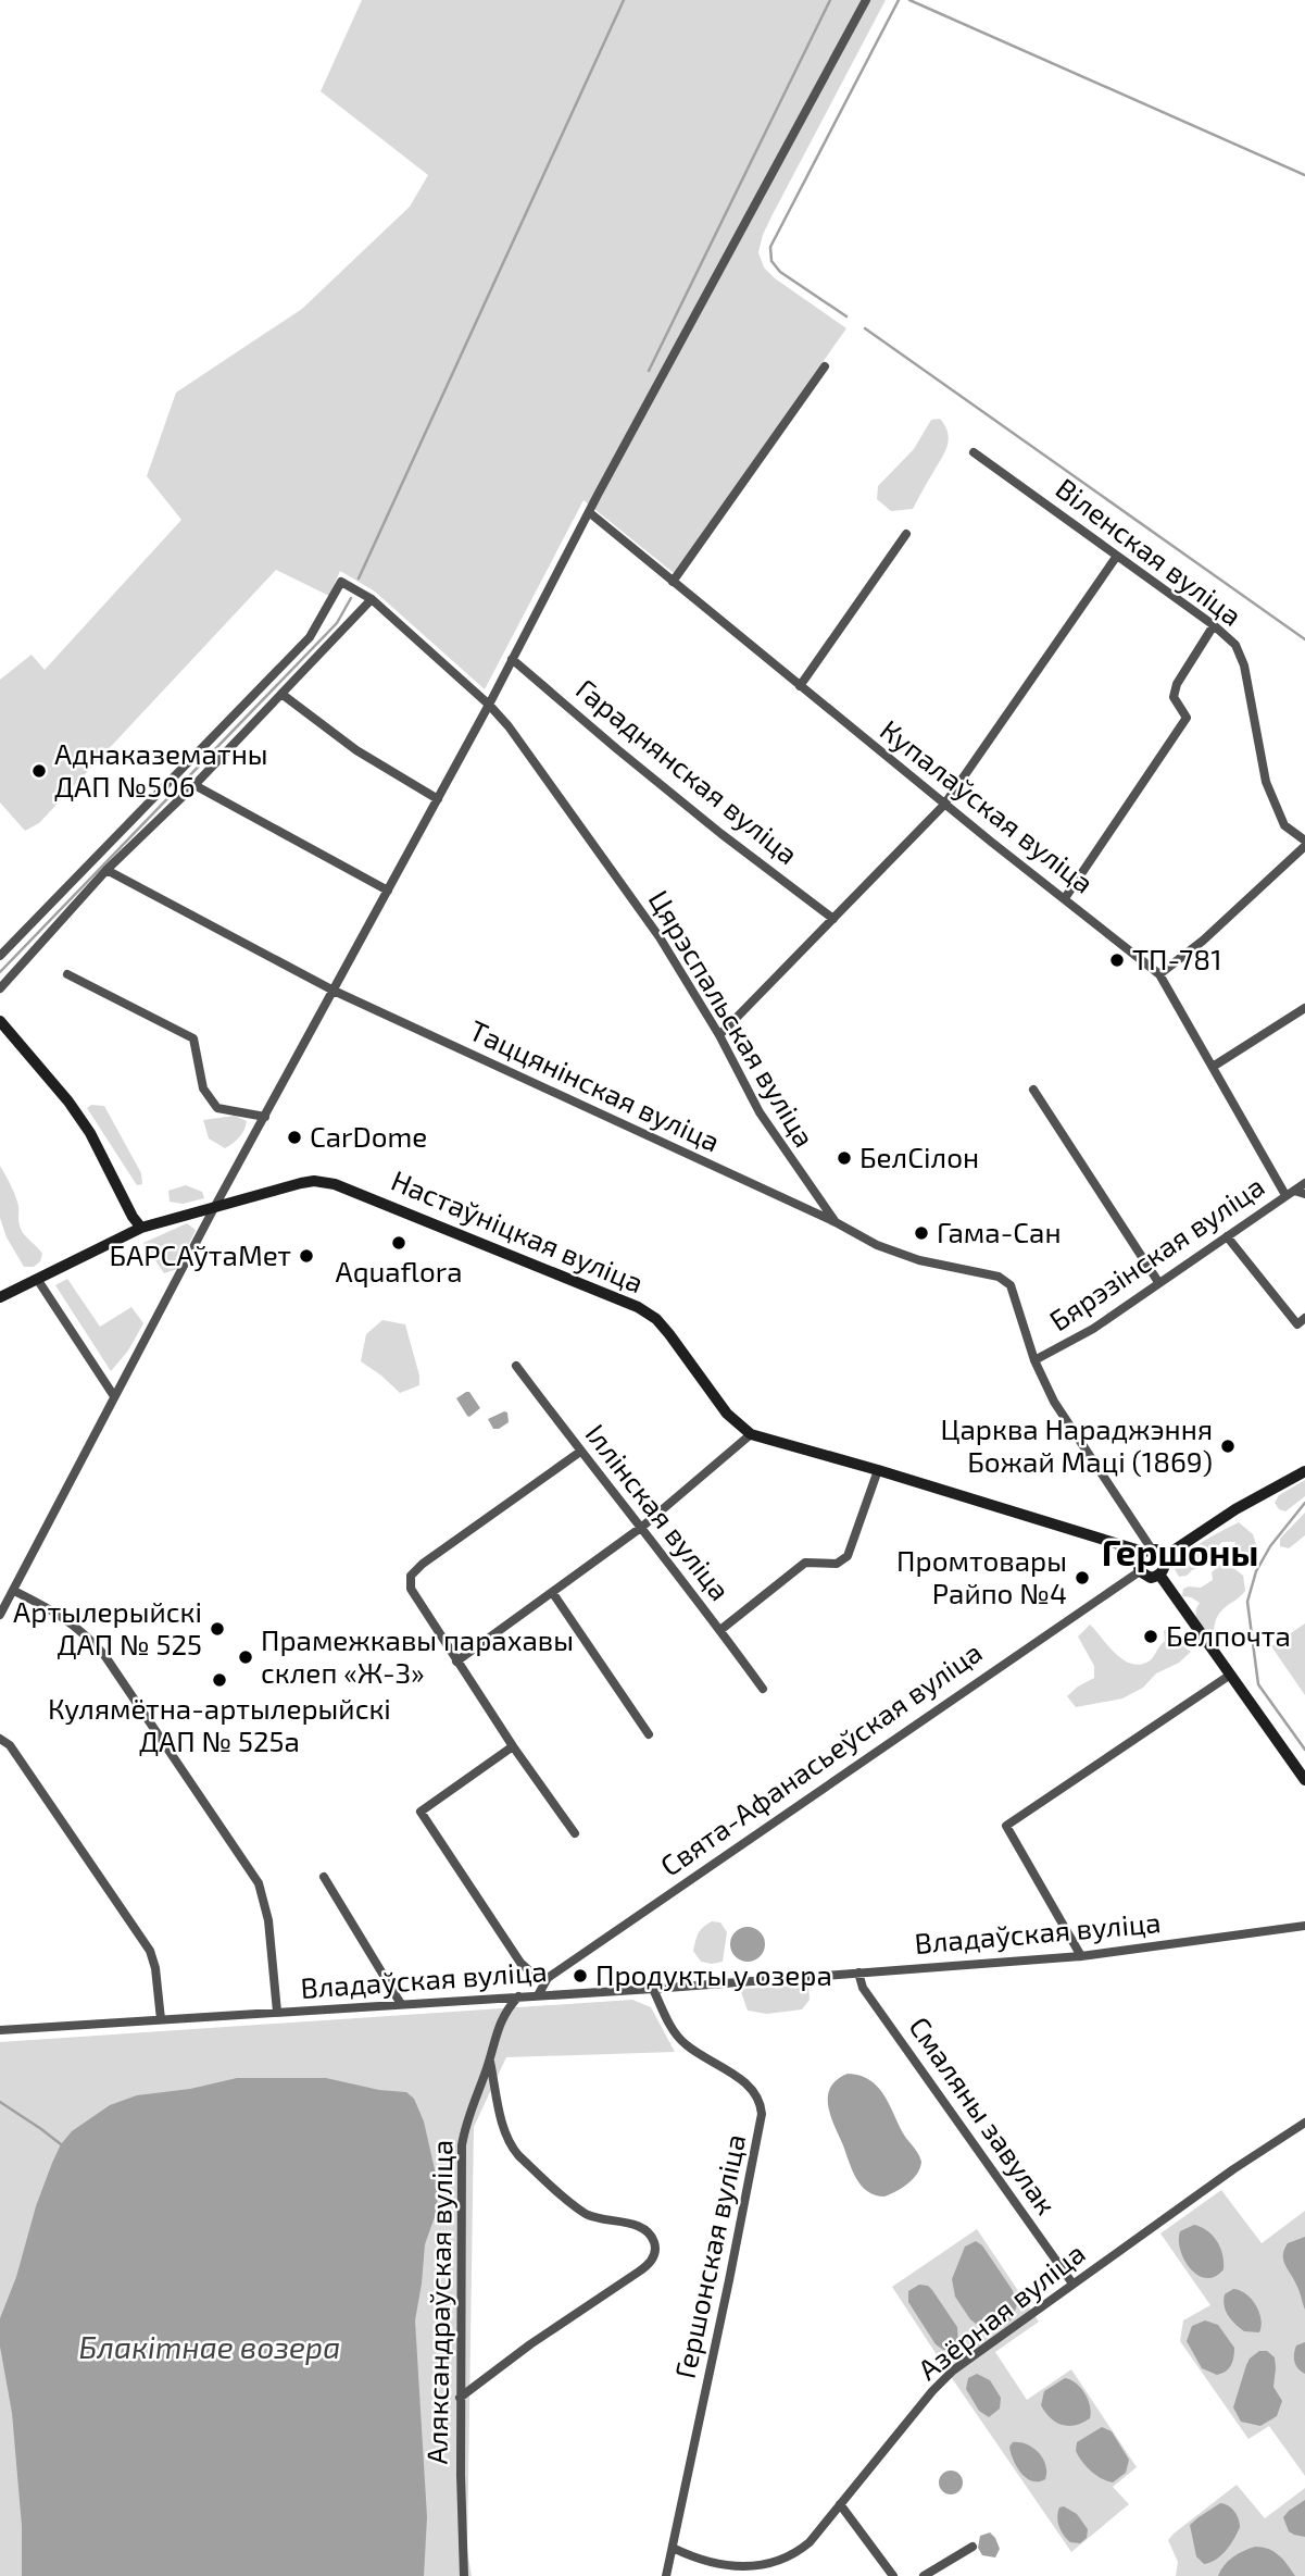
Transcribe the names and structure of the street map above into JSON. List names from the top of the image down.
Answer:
{
  "streets": {
    "street": [
      "Віленская вуліца",
      "Гараднянская вуліца",
      "Купалаўская вуліца",
      "Цярэспальская вуліца",
      "Таццянінская вуліца",
      "Настаўніцкая вуліца",
      "Бярэзінская вуліца",
      "Іллінская вуліца",
      "Свята-Афанасьеўская вуліца",
      "Владаўская вуліца",
      "Смаляны завулак",
      "Гершонская вуліца",
      "Аляксандраўская вуліца",
      "Азёрная вуліца"
    ]
  },
  "crossings": [
    ["Купалаўская вуліца", "Бярэзінская вуліца"],
    ["Цярэспальская вуліца", "Таццянінская вуліца"],
    ["Цярэспальская вуліца", "Бярэзінская вуліца"],
    ["Настаўніцкая вуліца", "Свята-Афанасьеўская вуліца"],
    ["Свята-Афанасьеўская вуліца", "Владаўская вуліца"],
    ["Владаўская вуліца", "Смаляны завулак"],
    ["Владаўская вуліца", "Гершонская вуліца"],
    ["Владаўская вуліца", "Аляксандраўская вуліца"],
    ["Смаляны завулак", "Азёрная вуліца"],
    ["Гершонская вуліца", "Азёрная вуліца"]
  ],
  "districts": ["Гершоны"],
  "water": ["Блакітнае возера"],
  "places": [
    "Аднаказематны ДАП №506",
    "ТП-781",
    "CarDome",
    "БелСілон",
    "Гама-Сан",
    "Aquaflora",
    "БАРСАўтаМет",
    "Царква Нараджэння Божай Маці (1869)",
    "Промтовары Райпо №4",
    "Артылерыйскі ДАП № 525",
    "Белпочта",
    "Прамежкавы парахавы склеп «Ж-З»",
    "Кулямётна-артылерыйскі ДАП № 525а",
    "Продукты у озера"
  ]
}
